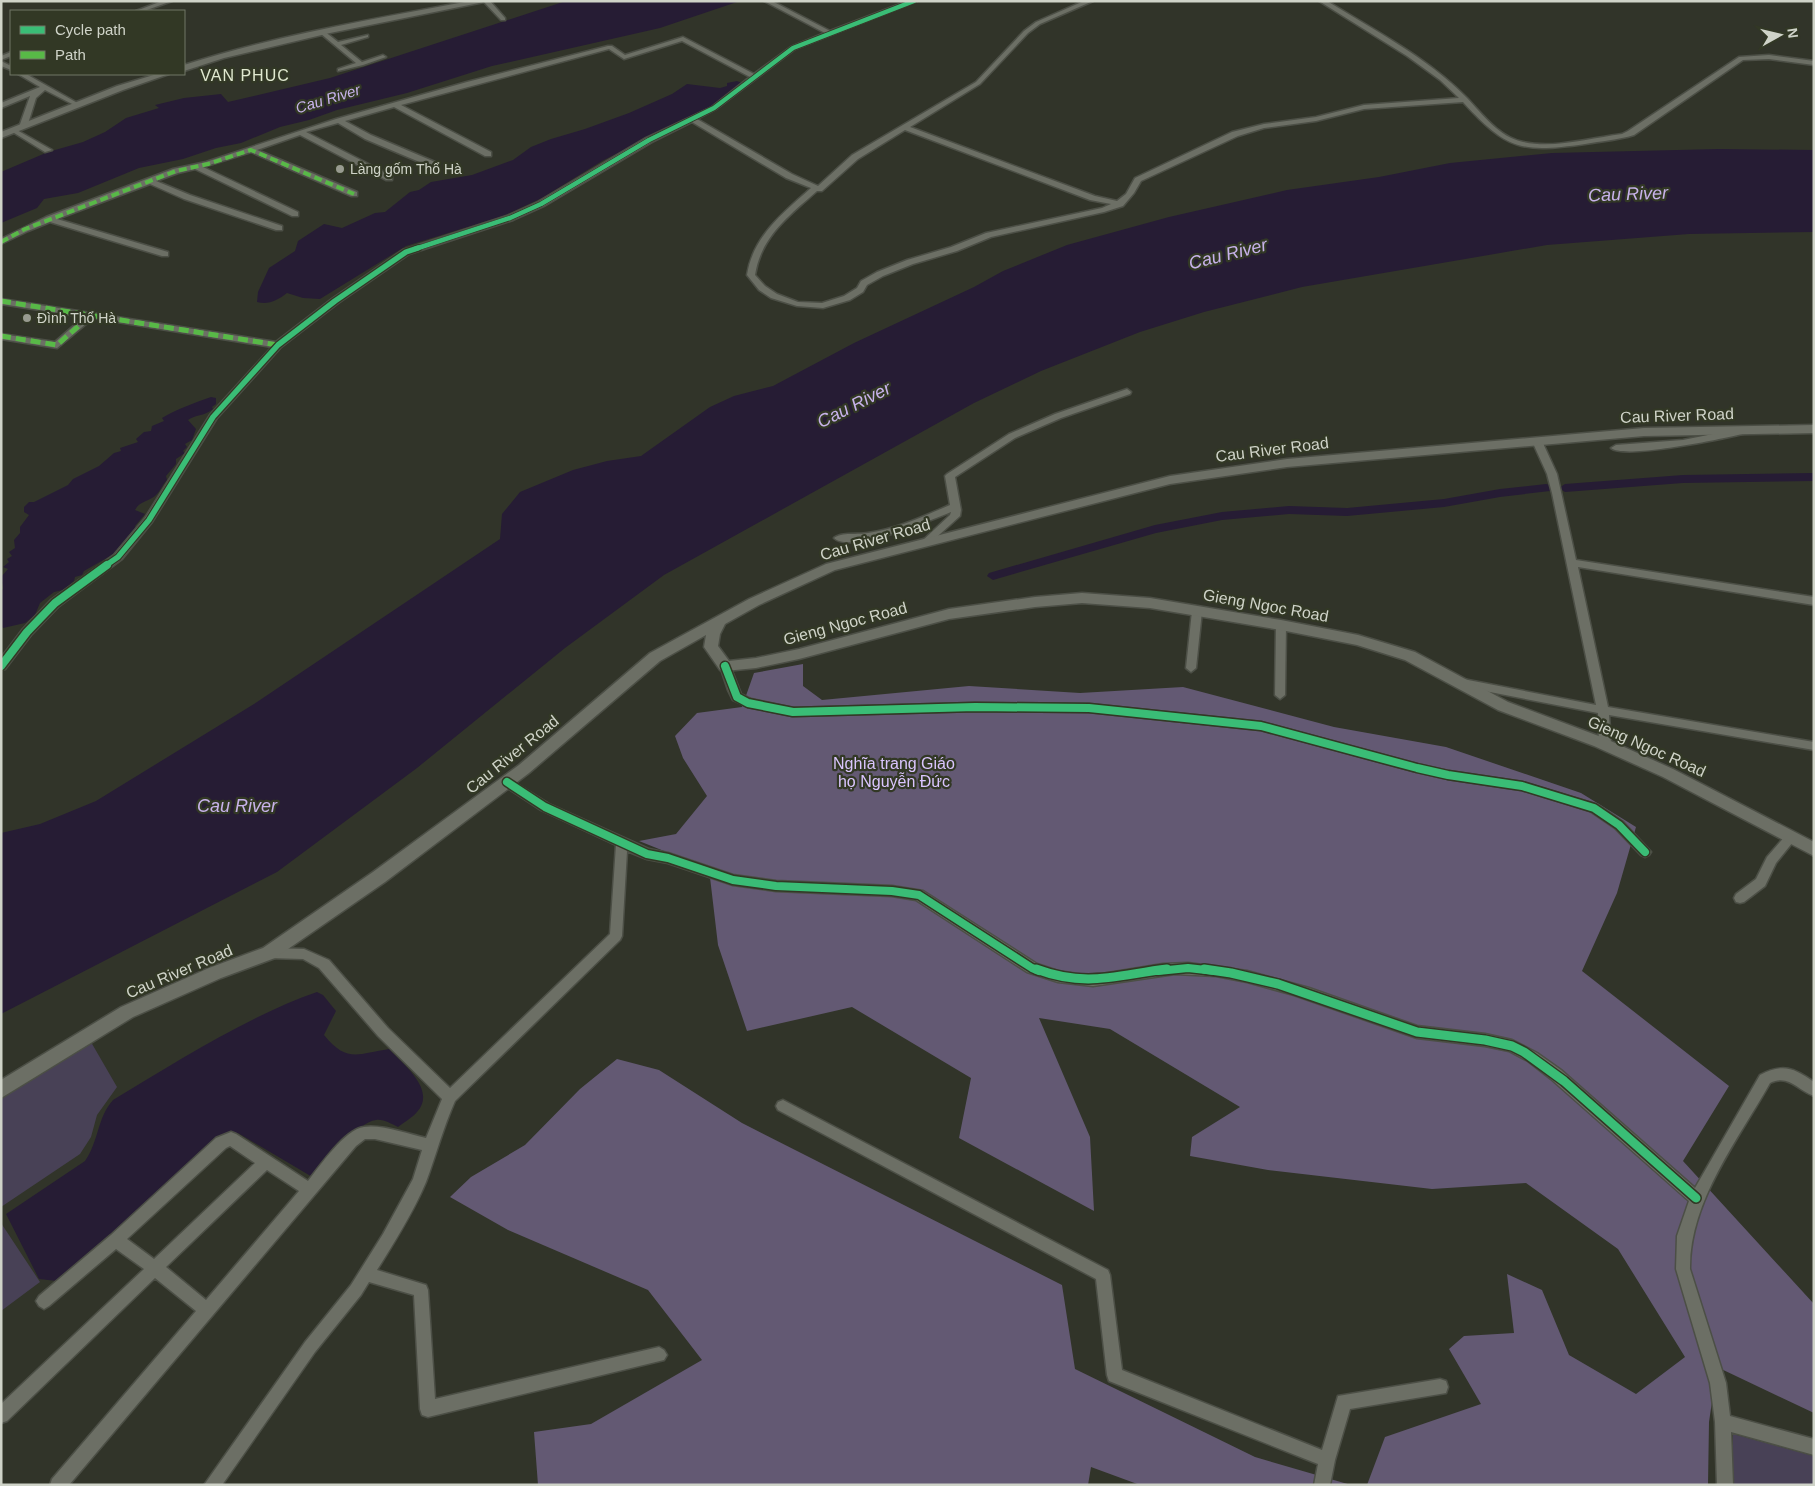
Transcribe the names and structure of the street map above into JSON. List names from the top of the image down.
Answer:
{
  "streets": {
    "main road": ["Cau River Road", "Gieng Ngoc Road"]
  },
  "districts": ["VAN PHUC"],
  "water": ["Cau River"],
  "parks": ["Nghĩa trang Giáo họ Nguyễn Đức"],
  "places": ["Làng gốm Thổ Hà", "Đình Thổ Hà"],
  "legend": ["Cycle path", "Path"],
  "north": "right"
}
